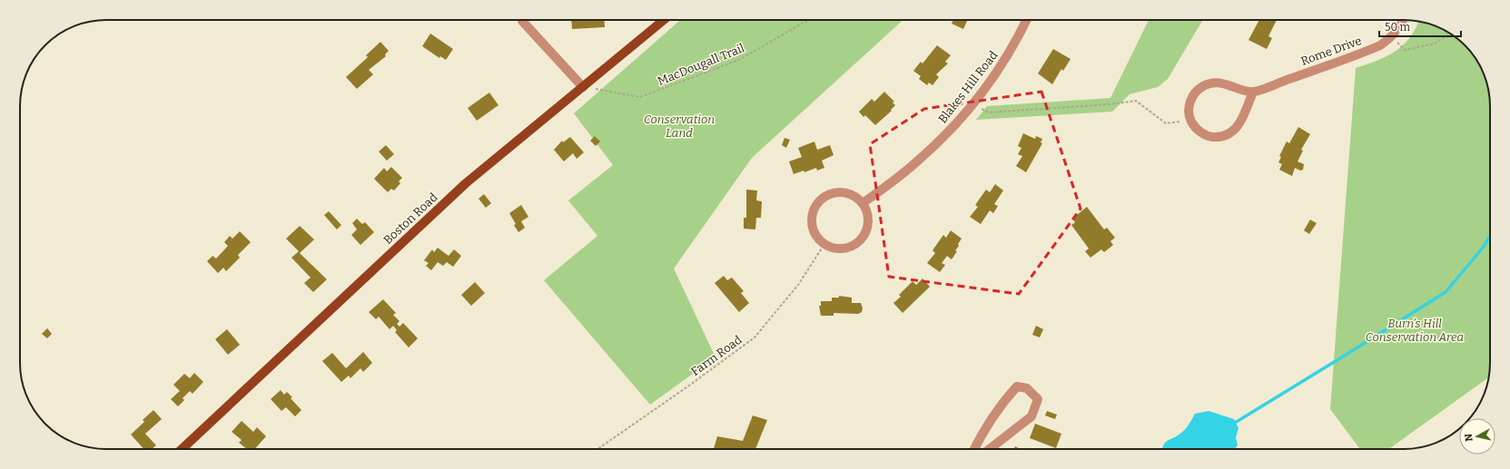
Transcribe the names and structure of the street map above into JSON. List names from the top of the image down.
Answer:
{
  "streets": {
    "main road": ["Boston Road"],
    "street": ["Rome Drive", "Blakes Hill Road"],
    "path": ["MacDougall Trail", "Farm Road"]
  },
  "crossings": [
    ["MacDougall Trail", "Boston Road"],
    ["Blakes Hill Road", "Farm Road"]
  ],
  "parks": ["Conservation Land", "Burn’s Hill Conservation Area"],
  "scale_bar": "50 m",
  "north": "left"
}
